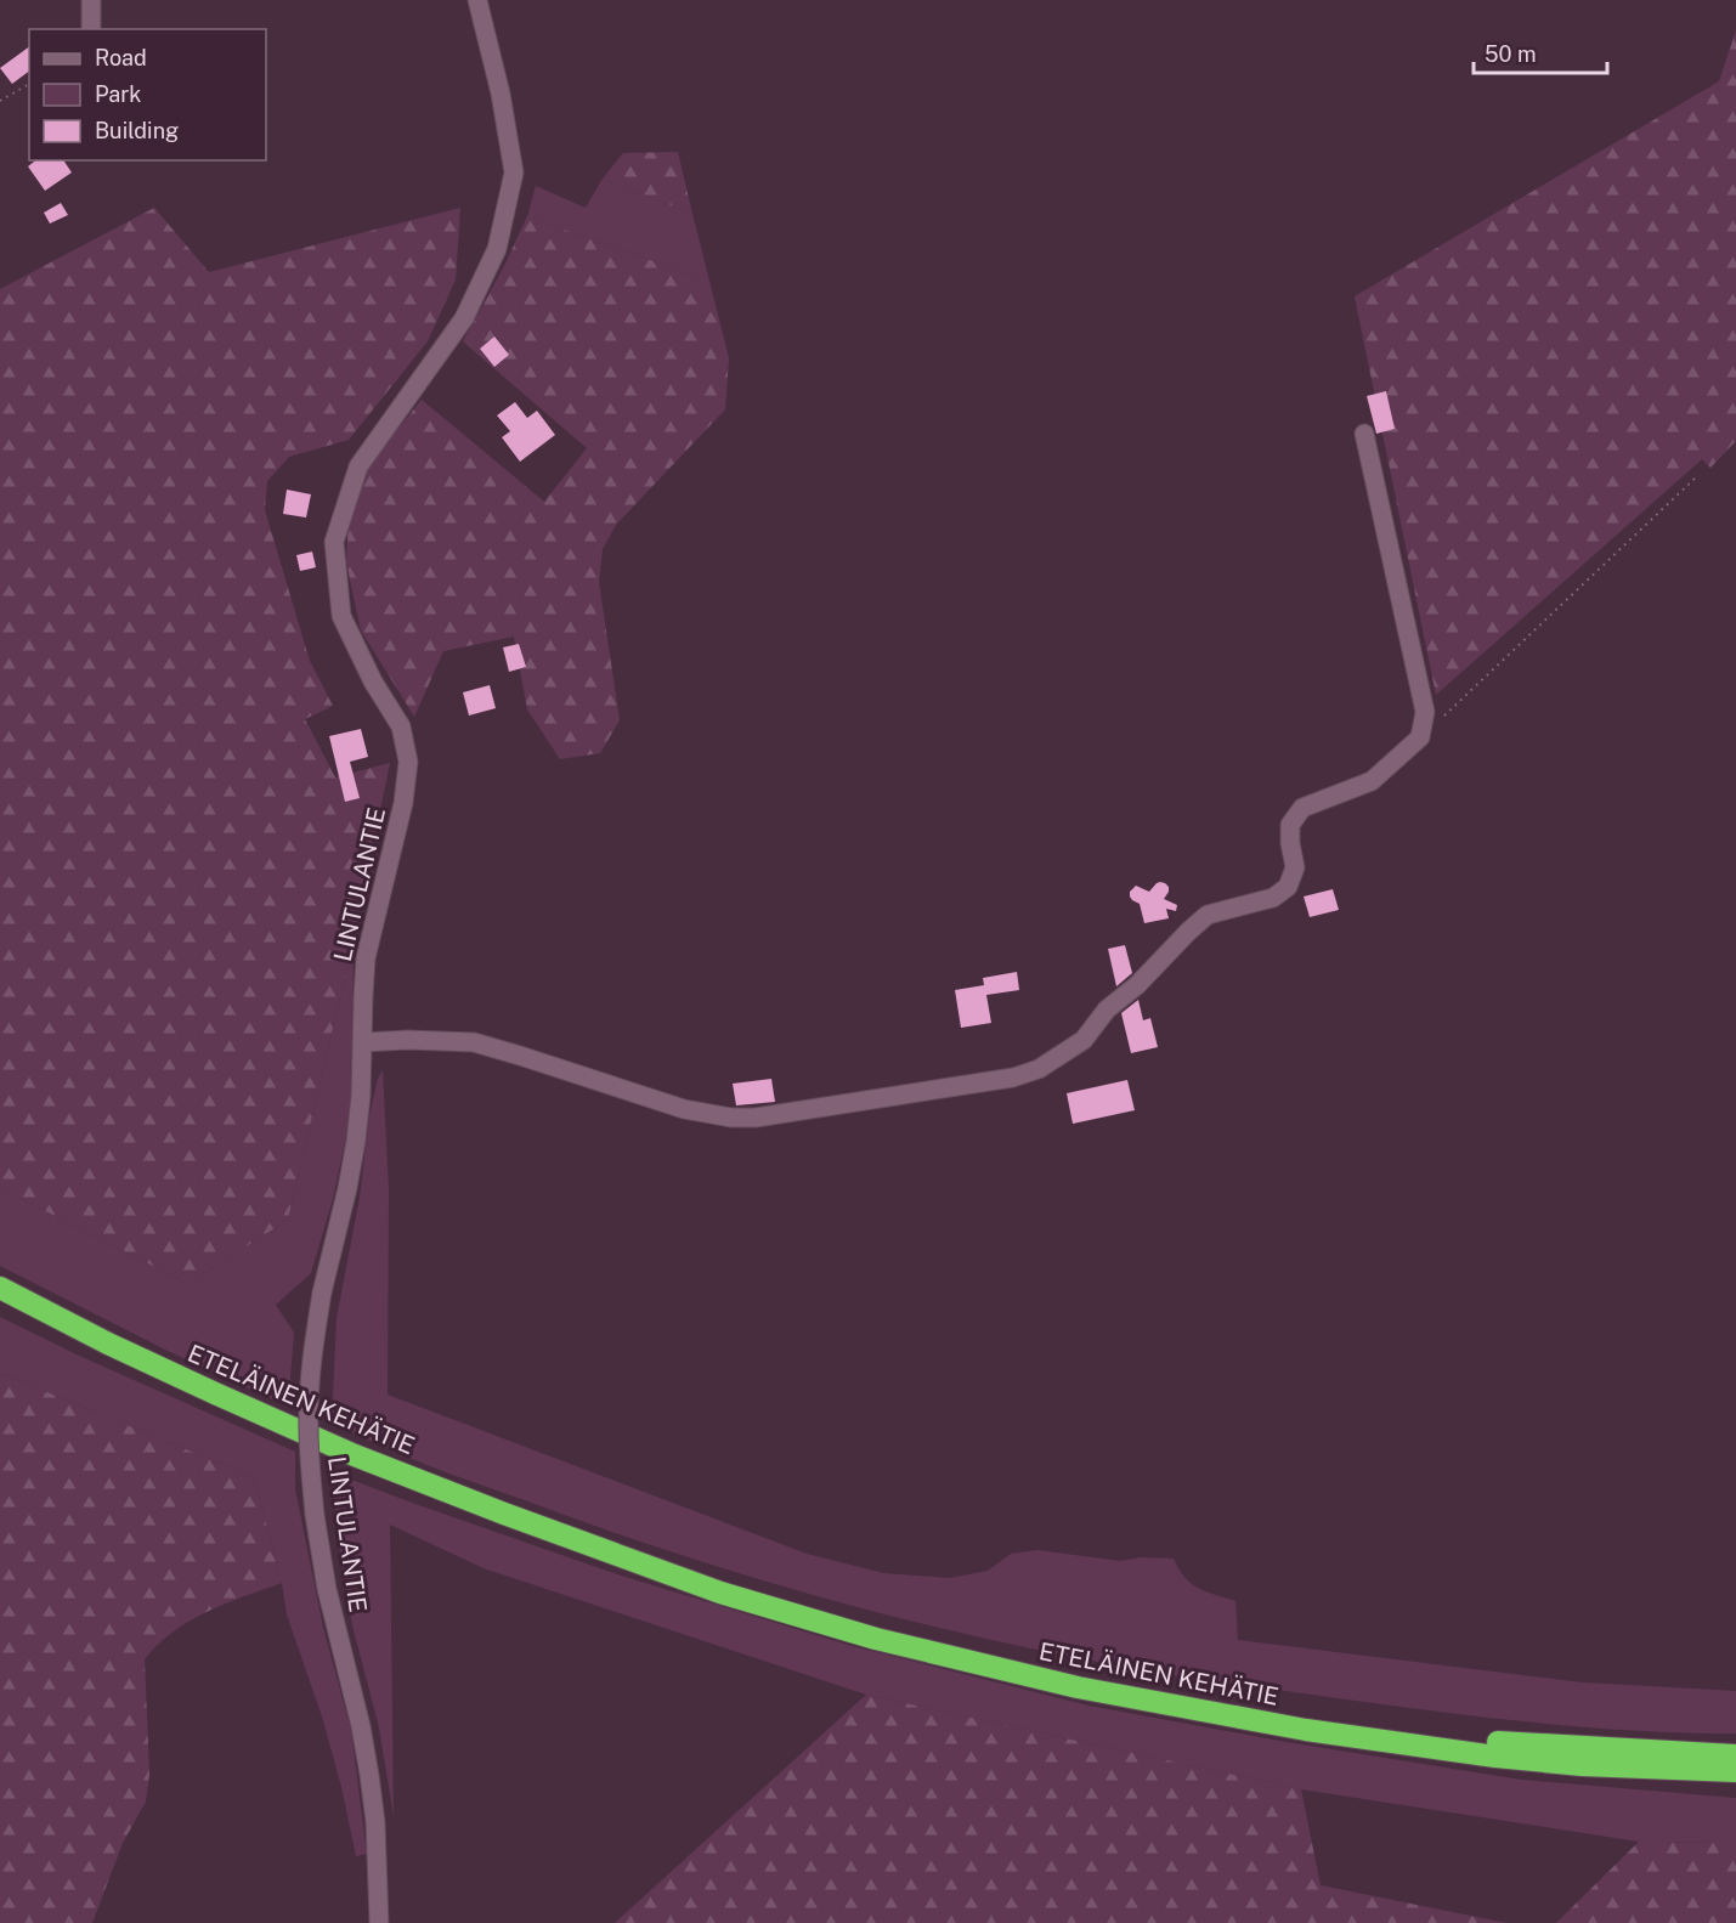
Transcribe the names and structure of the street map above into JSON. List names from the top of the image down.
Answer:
{
  "streets": {
    "highway": ["ETELÄINEN KEHÄTIE"],
    "street": ["LINTULANTIE"]
  },
  "legend": ["Road", "Park", "Building"],
  "scale_bar": "50 m"
}
